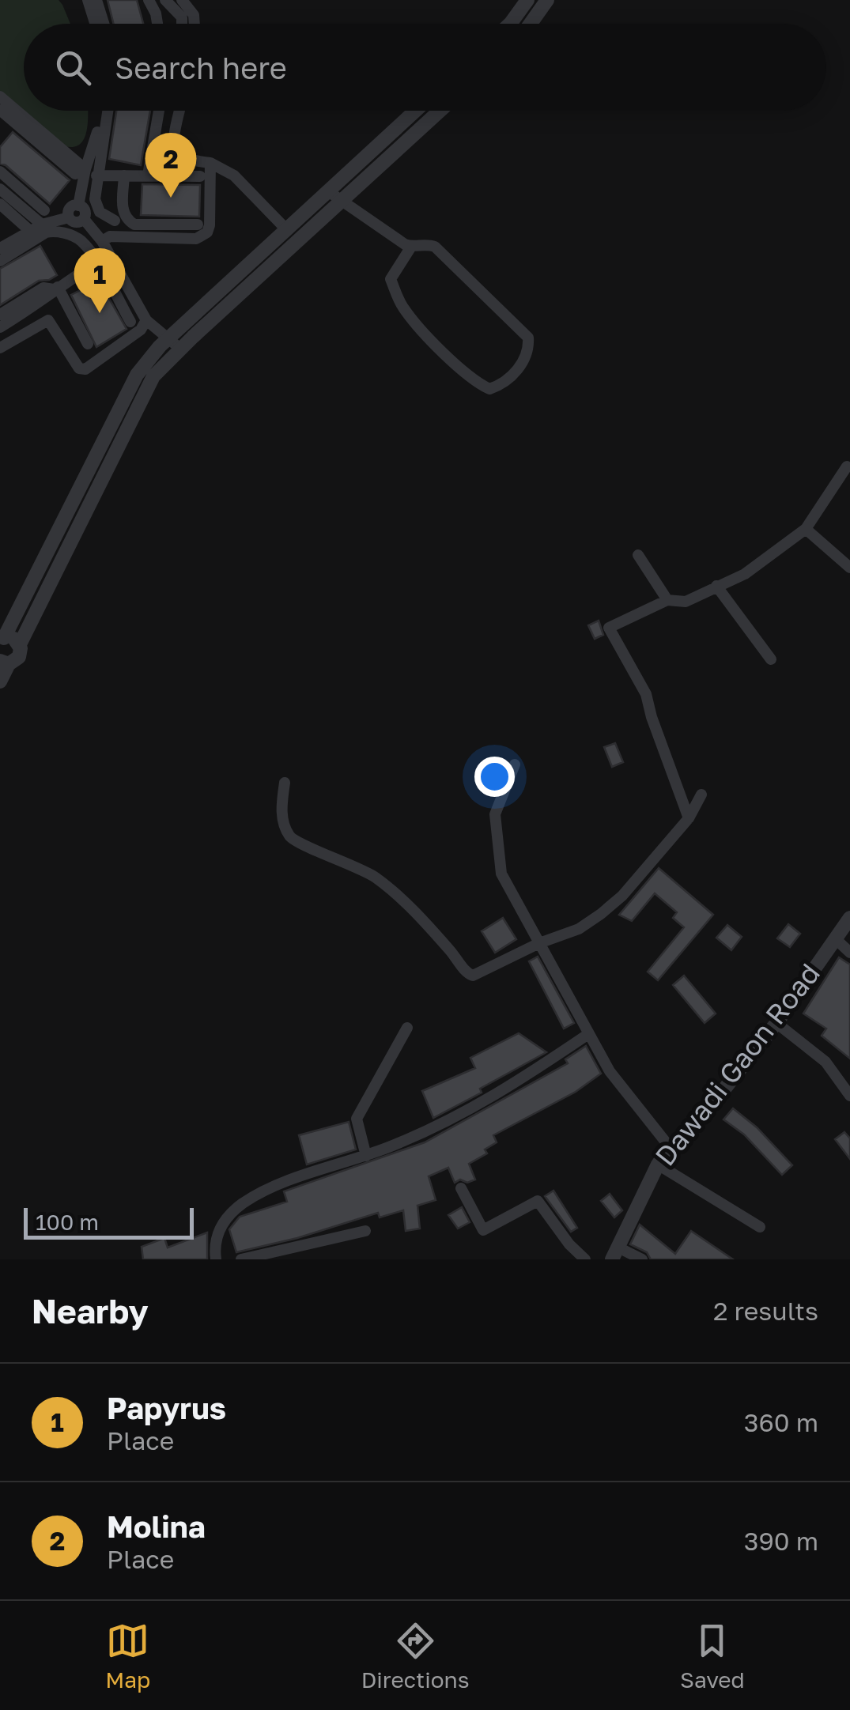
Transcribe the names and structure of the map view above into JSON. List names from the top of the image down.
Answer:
{
  "streets": {
    "street": ["Dawadi Gaon Road"]
  },
  "scale_bar": "100 m",
  "page": {
    "search": "Search here",
    "pins": ["2", "1"],
    "scale": "100 m",
    "heading": ["Nearby", "2 results"],
    "list": [
      {
        "mark": "1",
        "name": "Papyrus",
        "note": "Place",
        "value": "360 m"
      },
      {
        "mark": "2",
        "name": "Molina",
        "note": "Place",
        "value": "390 m"
      }
    ],
    "nav": ["Map", "Directions", "Saved"]
  }
}
